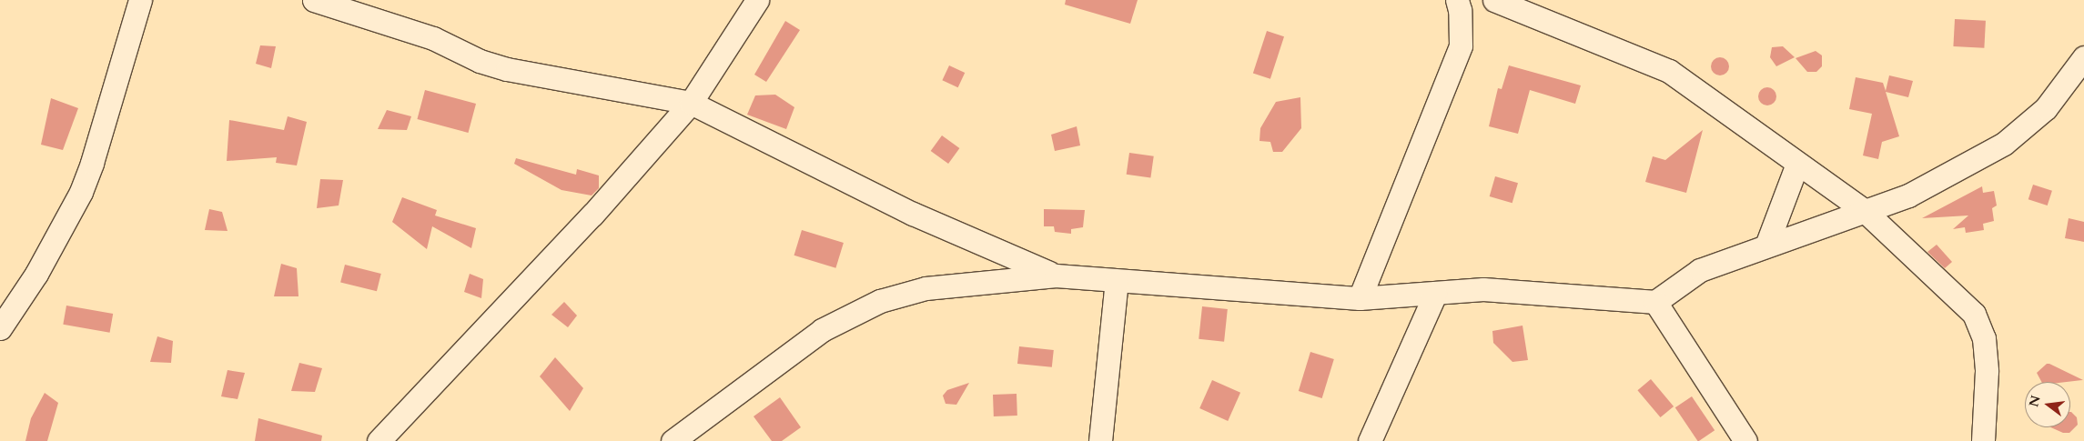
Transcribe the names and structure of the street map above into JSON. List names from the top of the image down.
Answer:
{
  "north": "left"
}
